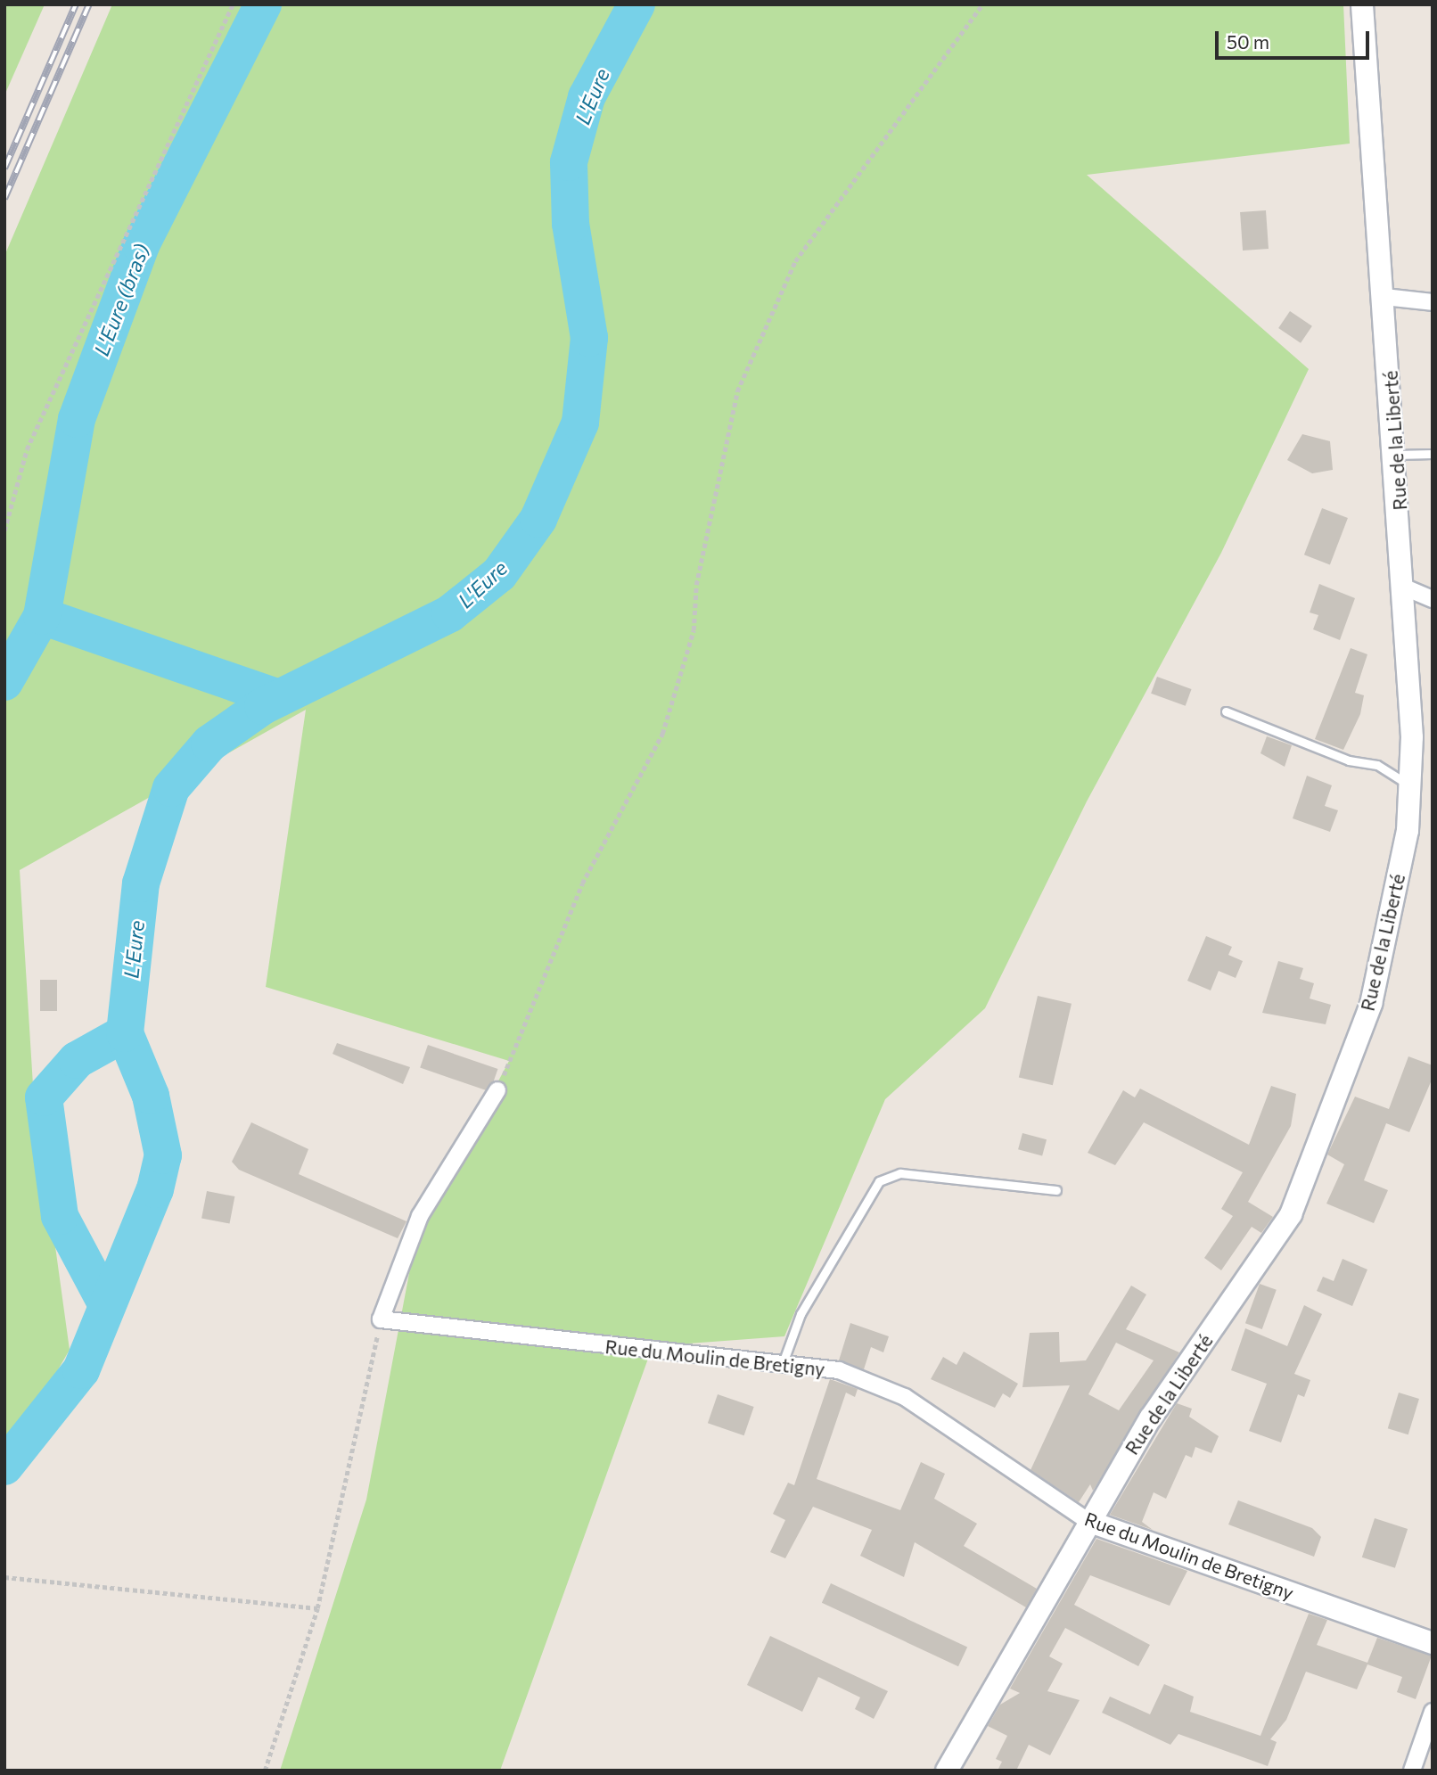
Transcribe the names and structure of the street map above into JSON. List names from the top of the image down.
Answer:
{
  "streets": {
    "street": ["Rue de la Liberté", "Rue du Moulin de Bretigny"]
  },
  "crossings": [
    ["Rue de la Liberté", "Rue du Moulin de Bretigny"]
  ],
  "water": ["L'Eure", "L'Eure (bras)"],
  "scale_bar": "50 m"
}
